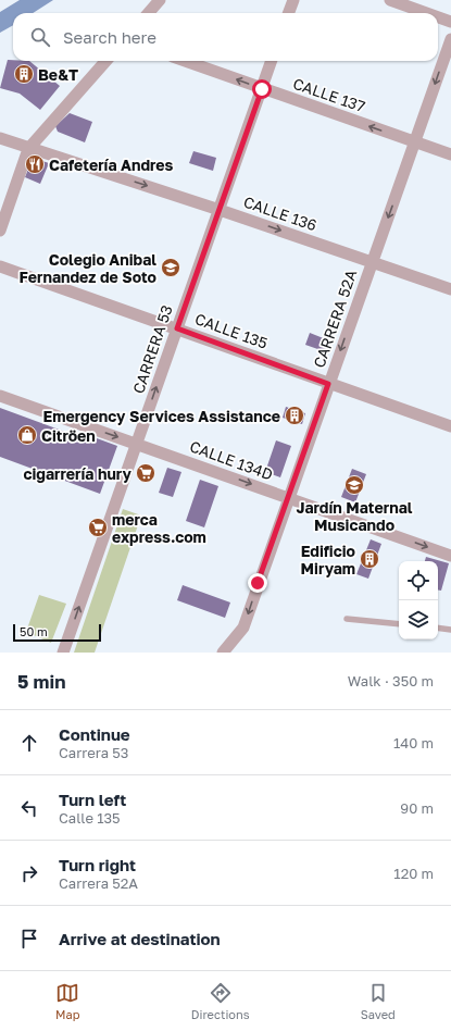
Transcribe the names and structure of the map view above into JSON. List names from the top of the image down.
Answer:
{
  "streets": {
    "street": [
      "CALLE 137",
      "CALLE 136",
      "CARRERA 52A",
      "CALLE 135",
      "CARRERA 53",
      "CALLE 134D"
    ]
  },
  "crossings": [
    ["CALLE 137", "CARRERA 52A"],
    ["CALLE 137", "CARRERA 53"],
    ["CALLE 136", "CARRERA 52A"],
    ["CALLE 136", "CARRERA 53"],
    ["CARRERA 52A", "CALLE 135"],
    ["CARRERA 52A", "CALLE 134D"],
    ["CALLE 135", "CARRERA 53"],
    ["CARRERA 53", "CALLE 134D"]
  ],
  "one_way": [
    "CALLE 137",
    "CALLE 136",
    "CARRERA 52A",
    "CARRERA 53",
    "CALLE 134D"
  ],
  "places": {
    "building": ["Be&T", "Emergency Services Assistance", "Edificio Miryam"],
    "restaurant": ["Cafetería Andres"],
    "school or university": ["Colegio Anibal Fernandez de Soto", "Jardín Maternal Musicando"],
    "shop": ["Citröen"],
    "supermarket": ["cigarrería hury", "merca express.com"]
  },
  "scale_bar": "50 m",
  "page": {
    "search": "Search here",
    "scale": "50 m",
    "heading": ["5 min", "Walk · 350 m"],
    "list": [
      ["Continue", "Carrera 53", "140 m"],
      ["Turn left", "Calle 135", "90 m"],
      ["Turn right", "Carrera 52A", "120 m"],
      "Arrive at destination"
    ],
    "nav": ["Map", "Directions", "Saved"]
  }
}
